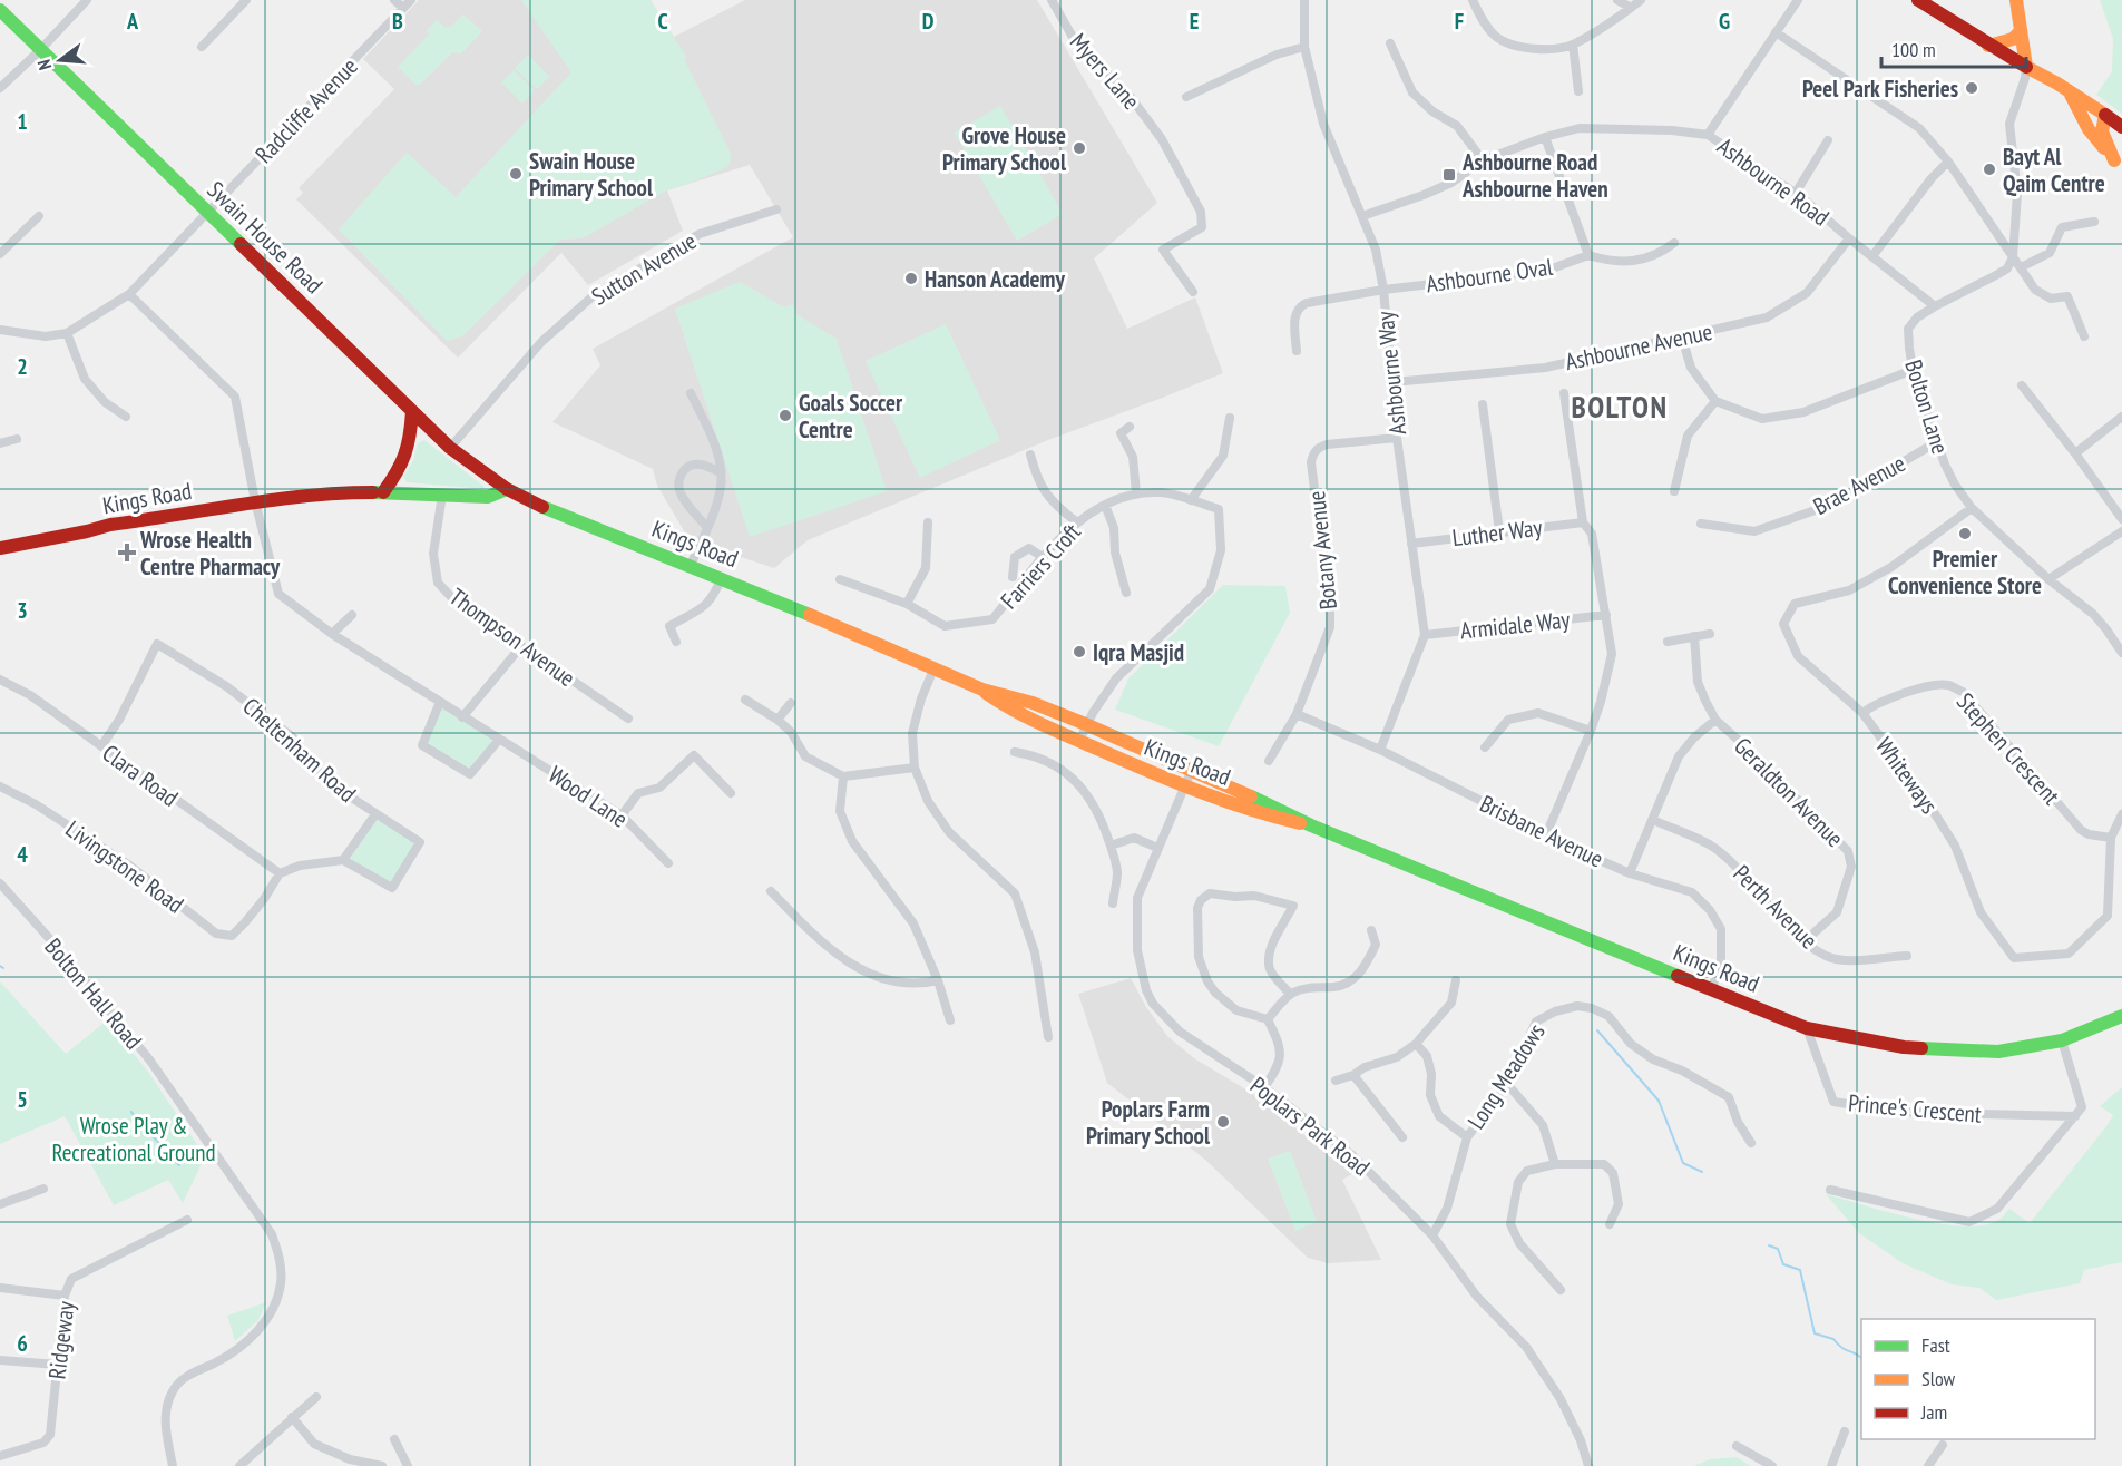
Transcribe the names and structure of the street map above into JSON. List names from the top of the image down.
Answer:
{
  "streets": {
    "main road": ["Swain House Road", "Kings Road"],
    "street": [
      "Myers Lane",
      "Radcliffe Avenue",
      "Ashbourne Road",
      "Sutton Avenue",
      "Ashbourne Oval",
      "Ashbourne Avenue",
      "Ashbourne Way",
      "Bolton Lane",
      "Brae Avenue",
      "Luther Way",
      "Botany Avenue",
      "Farriers Croft",
      "Armidale Way",
      "Thompson Avenue",
      "Stephen Crescent",
      "Cheltenham Road",
      "Clara Road",
      "Whiteways",
      "Geraldton Avenue",
      "Wood Lane",
      "Brisbane Avenue",
      "Livingstone Road",
      "Perth Avenue",
      "Bolton Hall Road",
      "Long Meadows",
      "Prince's Crescent",
      "Poplars Park Road",
      "Ridgeway"
    ]
  },
  "crossings": [
    ["Radcliffe Avenue", "Swain House Road"],
    ["Radcliffe Avenue", "Wood Lane"],
    ["Ashbourne Road", "Ashbourne Oval"],
    ["Ashbourne Road", "Ashbourne Avenue"],
    ["Ashbourne Road", "Ashbourne Way"],
    ["Ashbourne Road", "Bolton Lane"],
    ["Swain House Road", "Sutton Avenue"],
    ["Swain House Road", "Kings Road"],
    ["Ashbourne Oval", "Ashbourne Way"],
    ["Ashbourne Avenue", "Ashbourne Way"],
    ["Ashbourne Way", "Luther Way"],
    ["Ashbourne Way", "Botany Avenue"],
    ["Ashbourne Way", "Armidale Way"],
    ["Ashbourne Way", "Brisbane Avenue"],
    ["Bolton Lane", "Brae Avenue"],
    ["Bolton Lane", "Whiteways"],
    ["Kings Road", "Farriers Croft"],
    ["Kings Road", "Thompson Avenue"],
    ["Kings Road", "Wood Lane"],
    ["Kings Road", "Brisbane Avenue"],
    ["Kings Road", "Prince's Crescent"],
    ["Kings Road", "Poplars Park Road"],
    ["Botany Avenue", "Brisbane Avenue"],
    ["Stephen Crescent", "Whiteways"],
    ["Cheltenham Road", "Clara Road"],
    ["Clara Road", "Livingstone Road"],
    ["Geraldton Avenue", "Perth Avenue"],
    ["Long Meadows", "Poplars Park Road"]
  ],
  "districts": ["BOLTON"],
  "parks": ["Wrose Play & Recreational Ground"],
  "places": {
    "other": [
      "Peel Park Fisheries",
      "Grove House Primary School",
      "Bayt Al Qaim Centre",
      "Swain House Primary School",
      "Hanson Academy",
      "Goals Soccer Centre",
      "Premier Convenience Store",
      "Iqra Masjid",
      "Poplars Farm Primary School"
    ],
    "transit": ["Ashbourne Road Ashbourne Haven"],
    "health": ["Wrose Health Centre Pharmacy"]
  },
  "legend": ["Fast", "Slow", "Jam"],
  "scale_bar": "100 m",
  "north": "left",
  "grid": {
    "columns": [
      "A",
      "B",
      "C",
      "D",
      "E",
      "F",
      "G"
    ],
    "rows": [
      "1",
      "2",
      "3",
      "4",
      "5",
      "6"
    ]
  }
}
